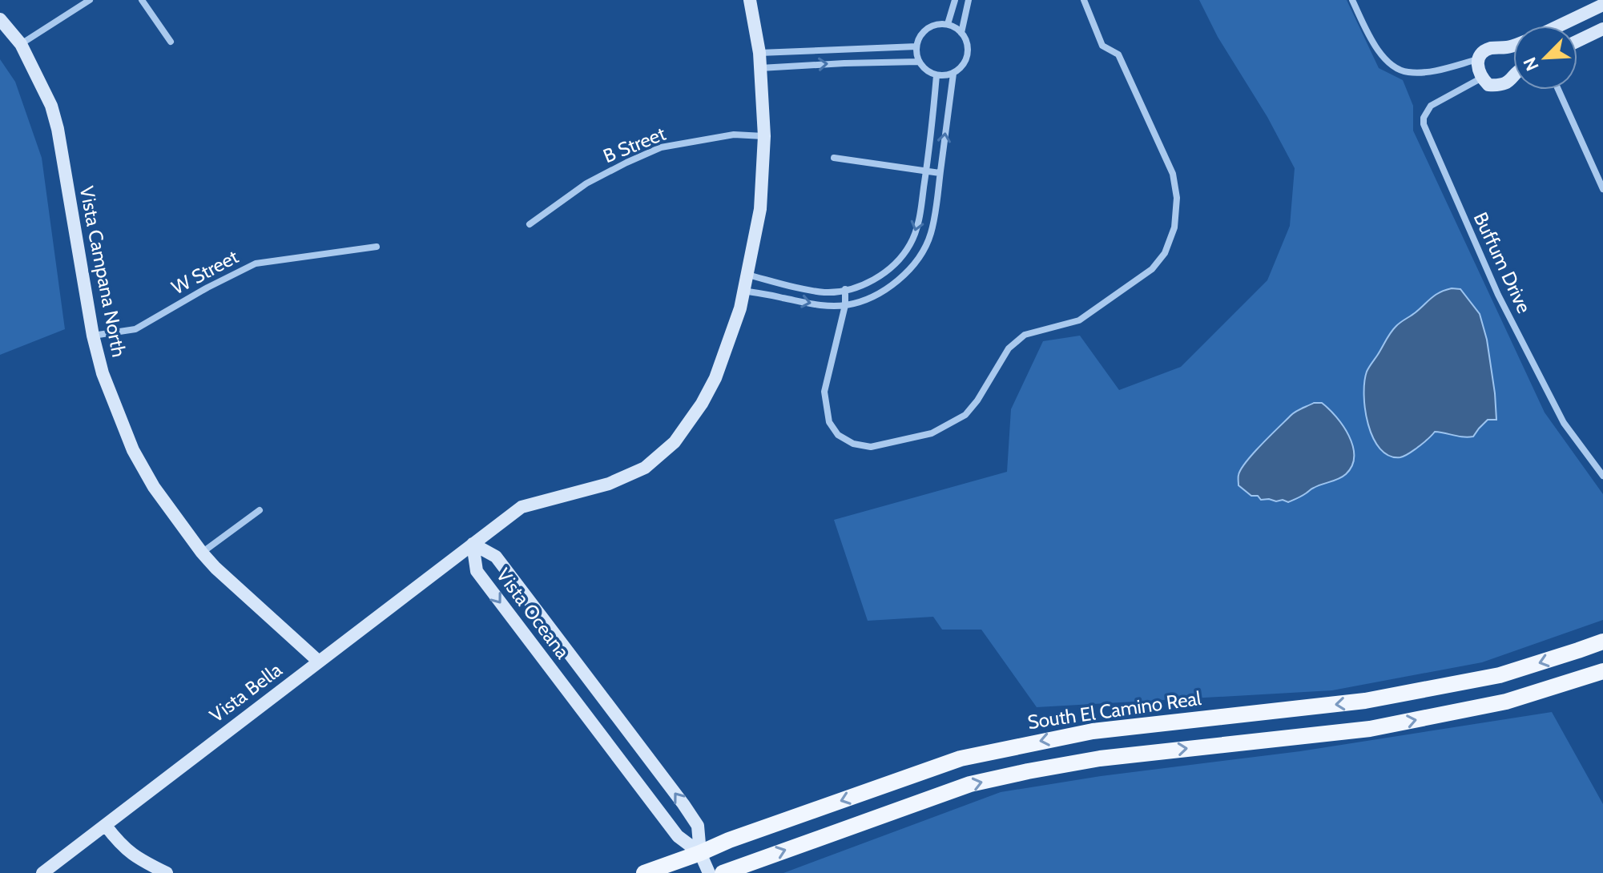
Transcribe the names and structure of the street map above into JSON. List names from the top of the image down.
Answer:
{
  "streets": {
    "main road": ["South El Camino Real"],
    "street": [
      "B Street",
      "Buffum Drive",
      "Vista Campana North",
      "W Street",
      "Vista Oceana",
      "Vista Bella"
    ]
  },
  "crossings": [
    ["B Street", "Vista Bella"],
    ["Vista Campana North", "W Street"],
    ["Vista Campana North", "Vista Bella"],
    ["Vista Oceana", "Vista Bella"],
    ["Vista Oceana", "South El Camino Real"]
  ],
  "north": "bottom left"
}
